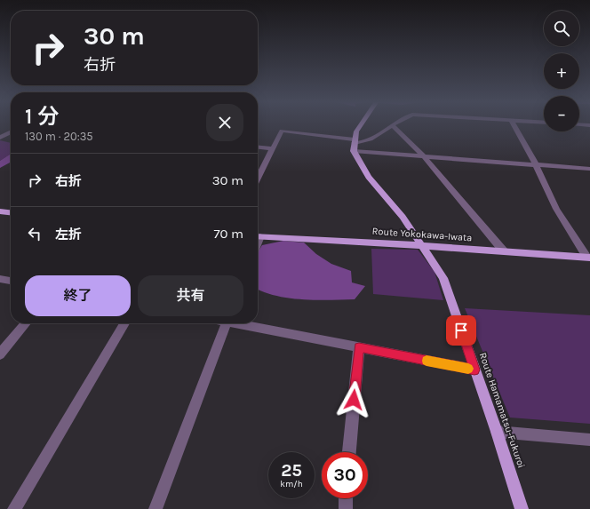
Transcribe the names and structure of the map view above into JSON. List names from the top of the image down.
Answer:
{
  "streets": {
    "main road": ["Route Yokokawa-Iwata", "Route Hamamatsu-Fukuroi"]
  },
  "crossings": [
    ["Route Yokokawa-Iwata", "Route Hamamatsu-Fukuroi"]
  ],
  "page": {
    "map_buttons": ["+", "−"],
    "turn": ["30 m", "右折"],
    "heading": ["1 分", "130 m · 20:35"],
    "list": [
      {
        "name": "右折",
        "value": "30 m"
      },
      {
        "name": "左折",
        "value": "70 m"
      }
    ],
    "buttons": ["終了", "共有"],
    "speed": "25 km/h",
    "limit": "30"
  }
}
